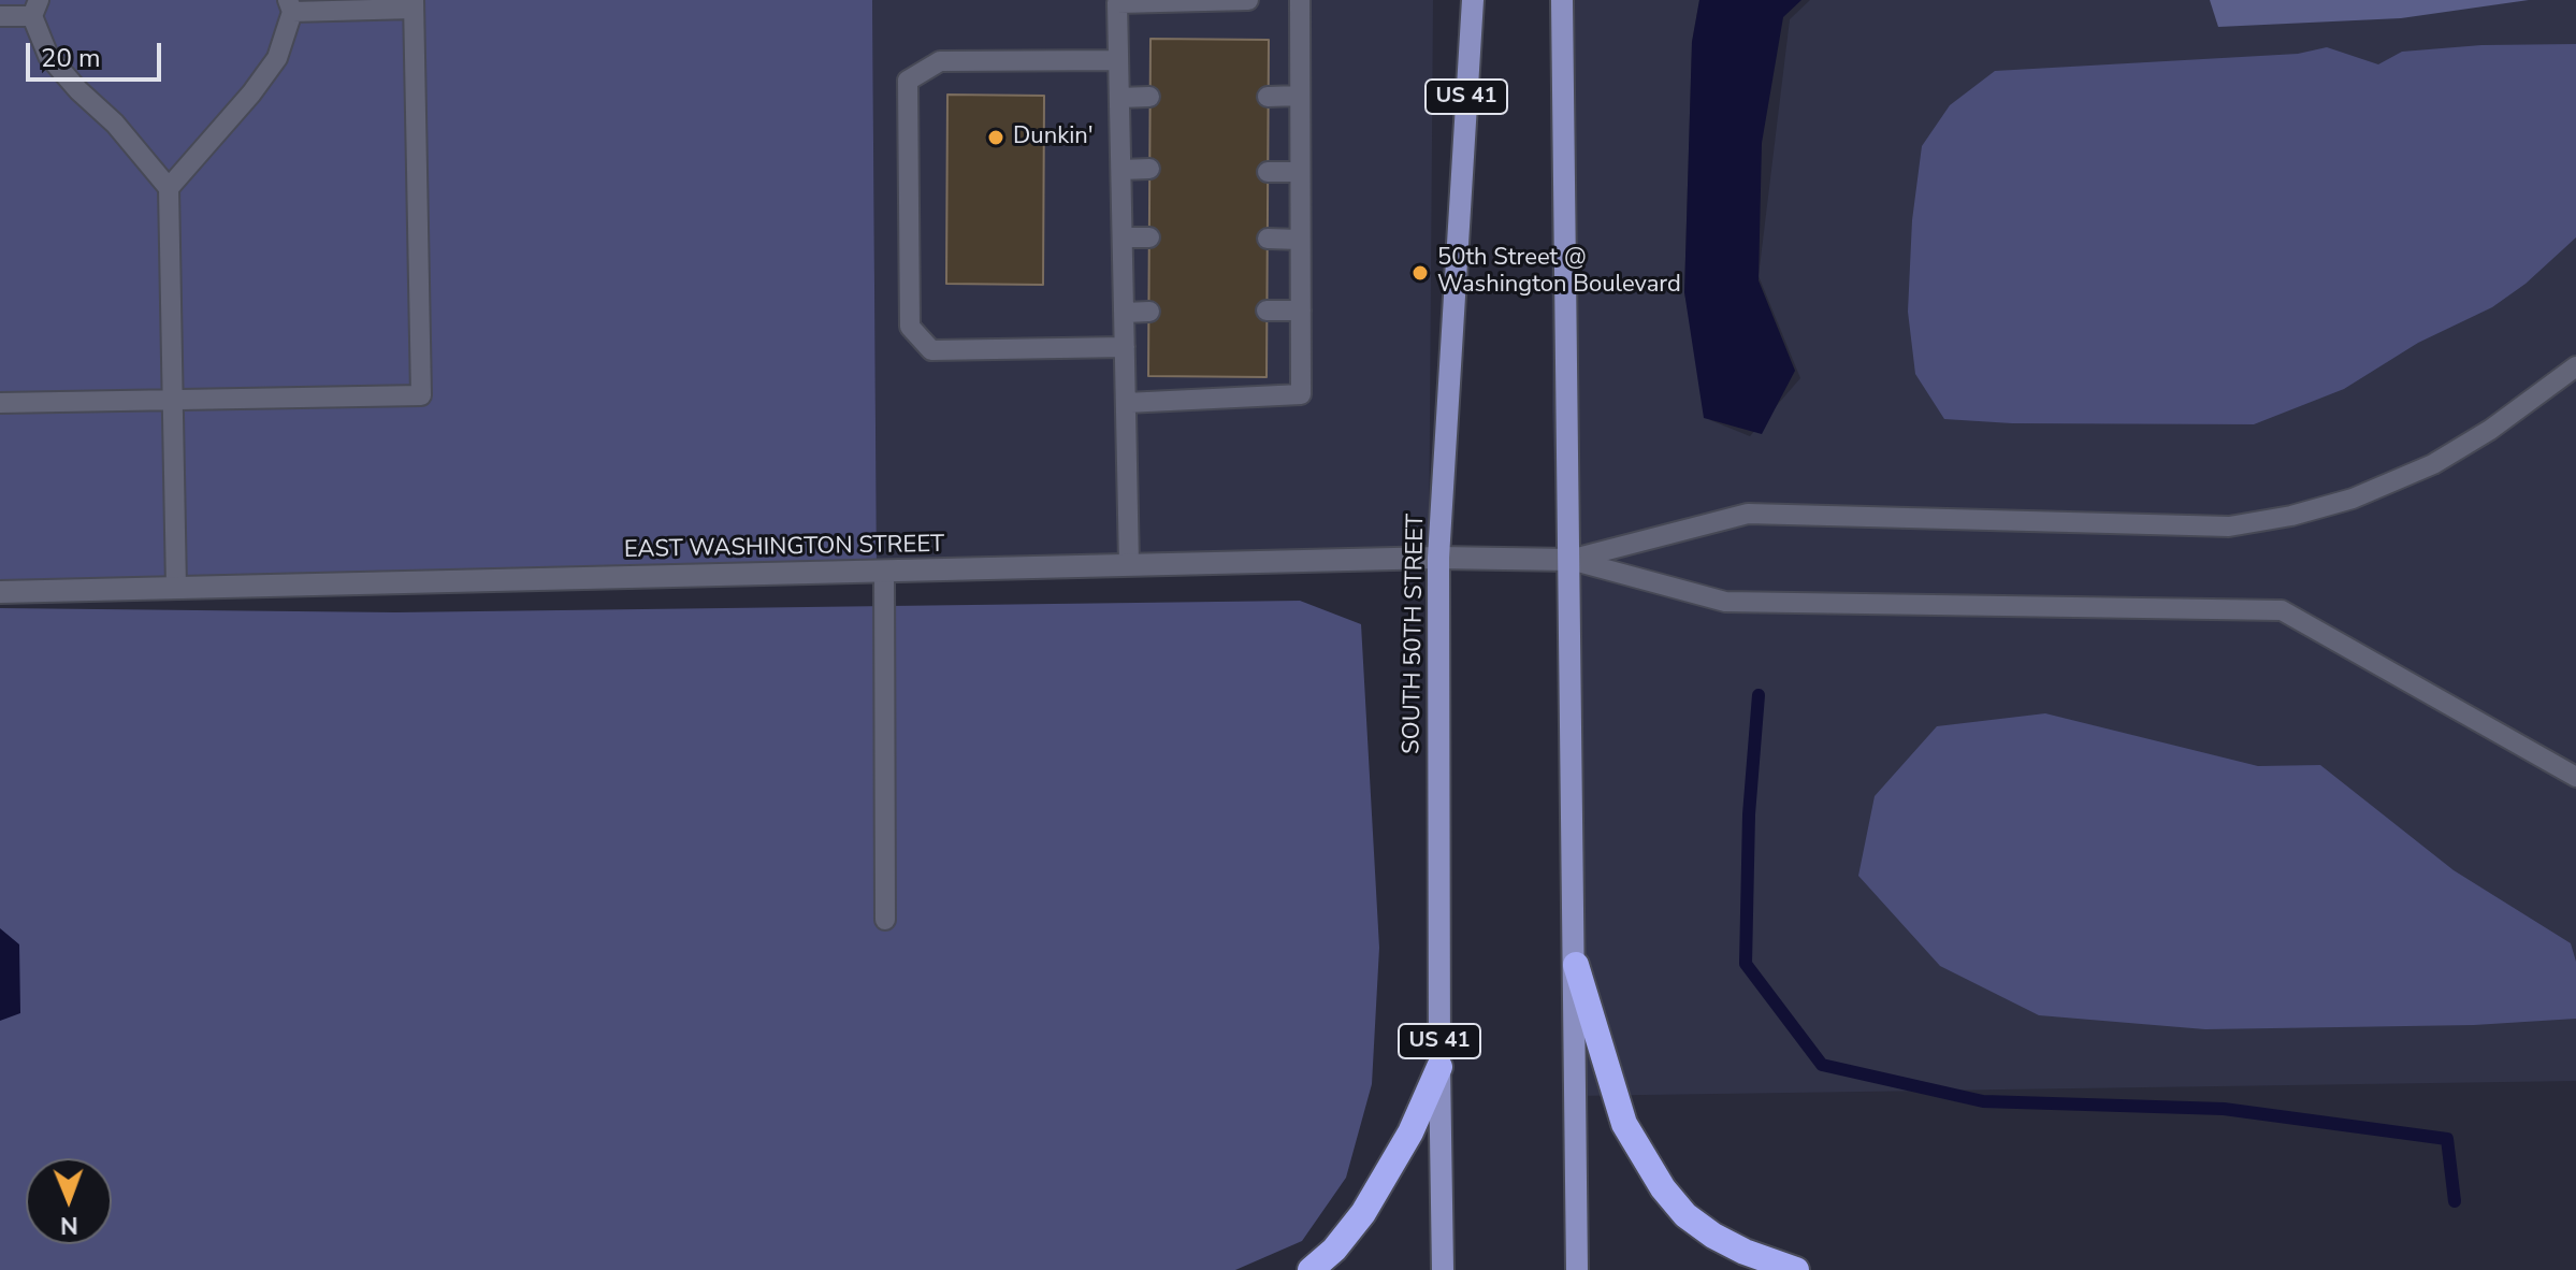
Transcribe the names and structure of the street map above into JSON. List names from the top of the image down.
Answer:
{
  "streets": {
    "main road": ["US 41", "SOUTH 50TH STREET"],
    "street": ["EAST WASHINGTON STREET"]
  },
  "crossings": [
    ["EAST WASHINGTON STREET", "SOUTH 50TH STREET"]
  ],
  "places": ["Dunkin'", "50th Street @ Washington Boulevard"],
  "scale_bar": "20 m",
  "north": "bottom"
}
